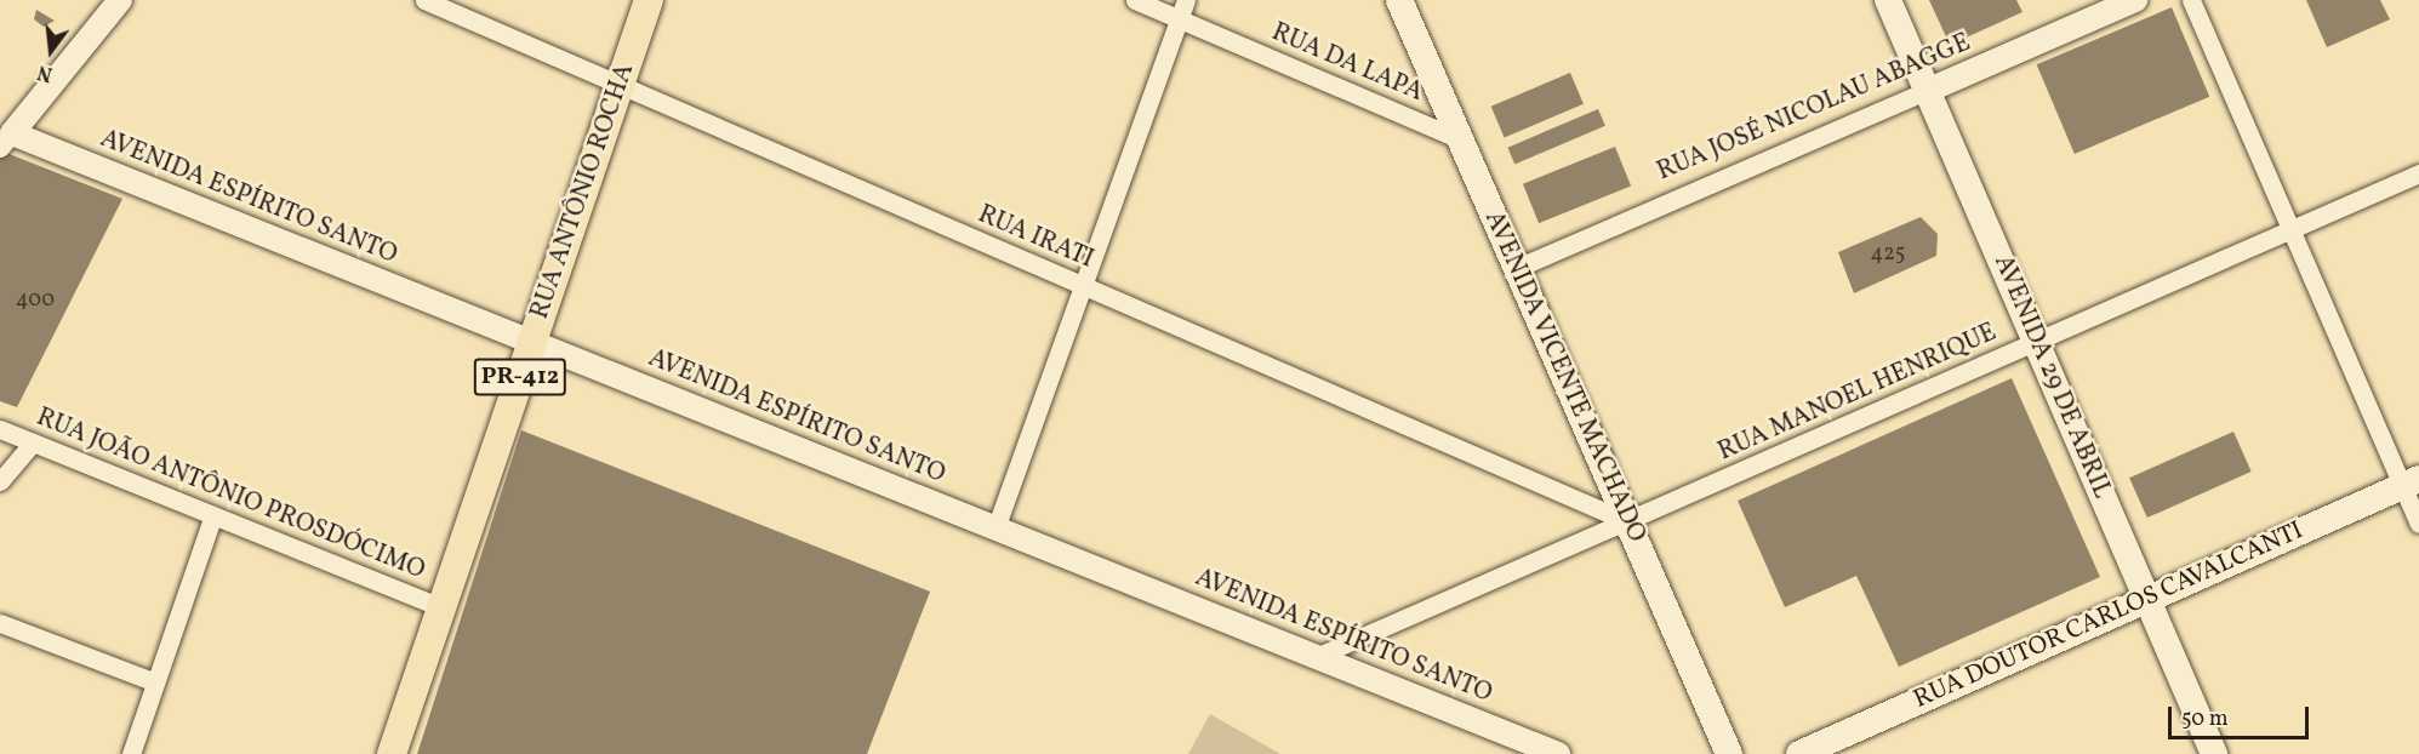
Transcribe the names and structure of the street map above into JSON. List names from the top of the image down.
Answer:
{
  "streets": {
    "main road": [
      "RUA ANTÔNIO ROCHA",
      "PR-412",
      "AVENIDA VICENTE MACHADO",
      "AVENIDA 29 DE ABRIL",
      "RUA DOUTOR CARLOS CAVALCANTI"
    ],
    "street": [
      "RUA DA LAPA",
      "RUA JOSÉ NICOLAU ABAGGE",
      "AVENIDA ESPÍRITO SANTO",
      "RUA IRATI",
      "RUA MANOEL HENRIQUE",
      "RUA JOÃO ANTÔNIO PROSDÓCIMO"
    ]
  },
  "crossings": [
    ["RUA DA LAPA", "AVENIDA VICENTE MACHADO"],
    ["RUA JOSÉ NICOLAU ABAGGE", "AVENIDA VICENTE MACHADO"],
    ["RUA JOSÉ NICOLAU ABAGGE", "AVENIDA 29 DE ABRIL"],
    ["RUA ANTÔNIO ROCHA", "AVENIDA ESPÍRITO SANTO"],
    ["RUA ANTÔNIO ROCHA", "RUA IRATI"],
    ["RUA ANTÔNIO ROCHA", "RUA JOÃO ANTÔNIO PROSDÓCIMO"],
    ["AVENIDA ESPÍRITO SANTO", "RUA MANOEL HENRIQUE"],
    ["RUA IRATI", "AVENIDA VICENTE MACHADO"],
    ["RUA IRATI", "RUA MANOEL HENRIQUE"],
    ["AVENIDA VICENTE MACHADO", "RUA MANOEL HENRIQUE"],
    ["AVENIDA 29 DE ABRIL", "RUA MANOEL HENRIQUE"],
    ["AVENIDA 29 DE ABRIL", "RUA DOUTOR CARLOS CAVALCANTI"]
  ],
  "house_numbers": ["425", "400"],
  "scale_bar": "50 m",
  "north": "bottom"
}
